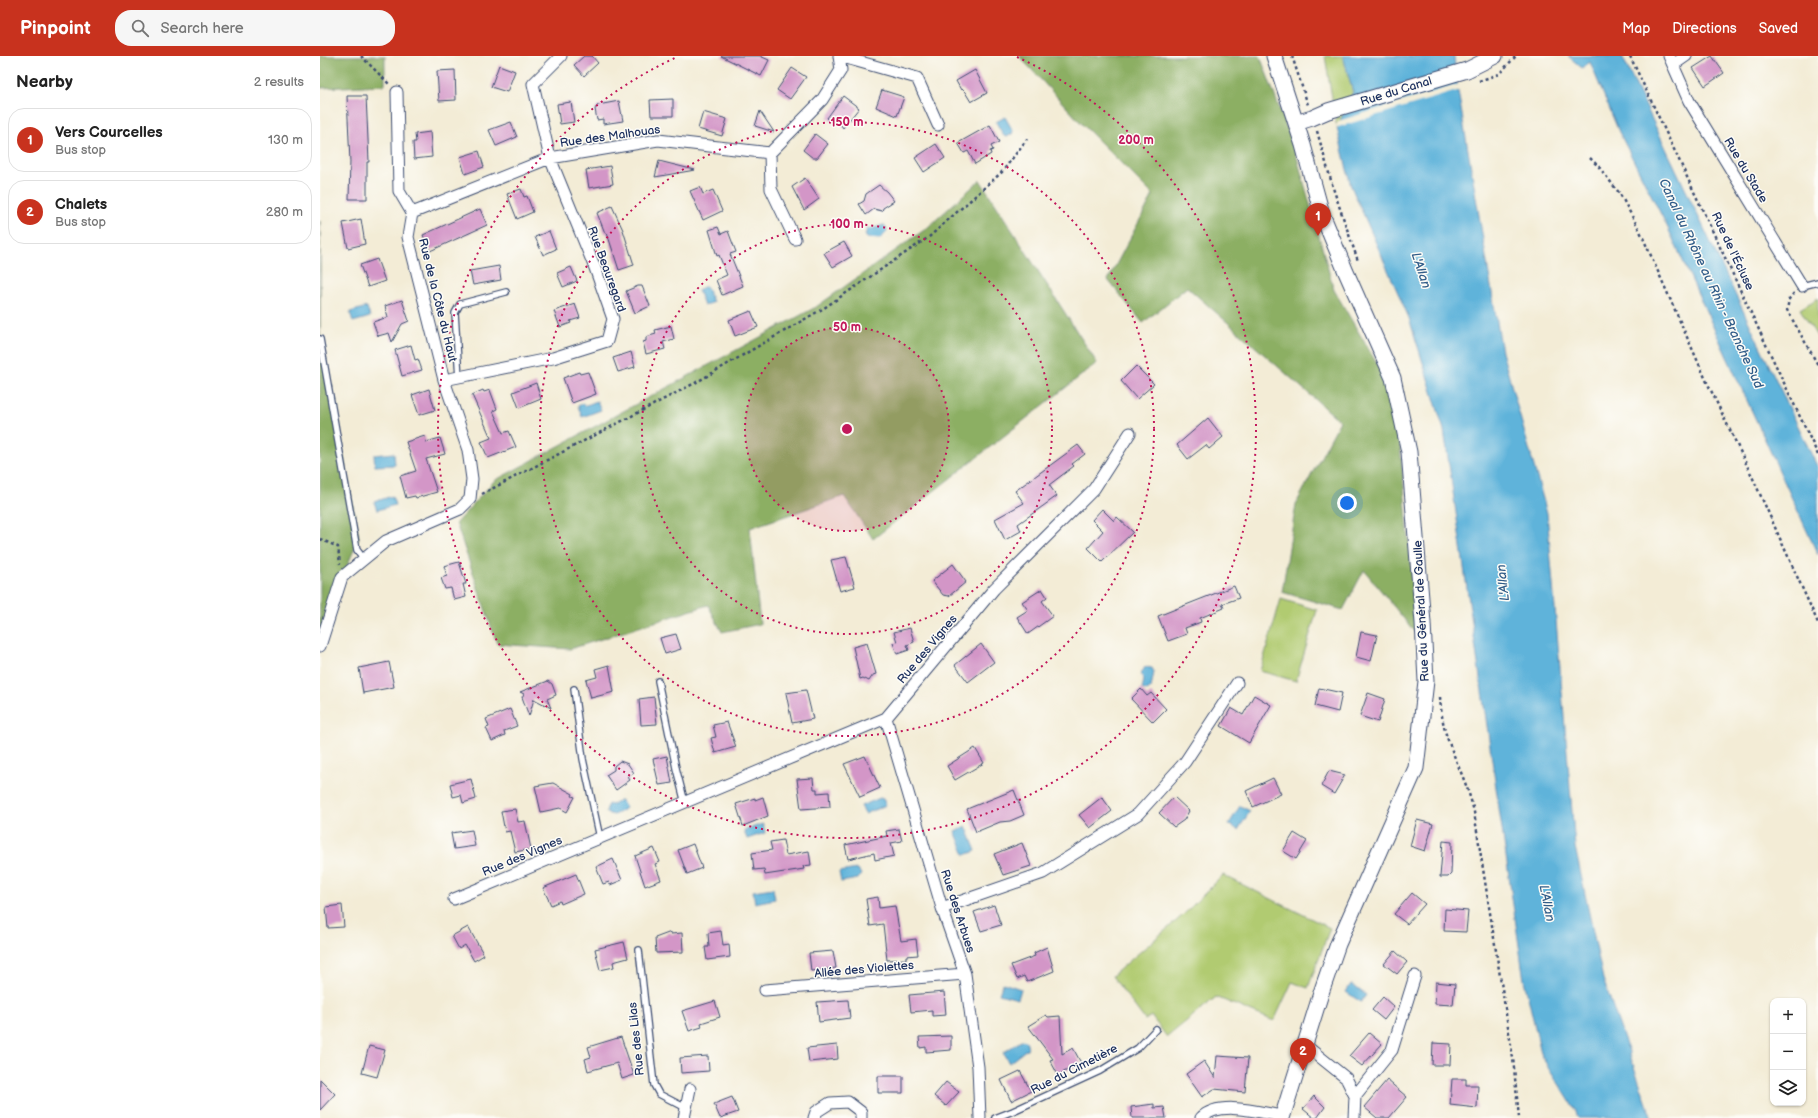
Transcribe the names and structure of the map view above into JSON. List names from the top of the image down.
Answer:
{
  "streets": {
    "main road": ["Rue du Canal", "Rue du Général de Gaulle"],
    "street": [
      "Rue des Malhouas",
      "Rue du Stade",
      "Rue Beauregard",
      "Rue de la Côte du Haut",
      "Rue des Vignes",
      "Rue des Arbues",
      "Allée des Violettes",
      "Rue des Lilas"
    ],
    "lane": ["Rue du Cimetière"],
    "path": ["Rue de l'Écluse"]
  },
  "crossings": [
    ["Rue du Canal", "Rue du Général de Gaulle"],
    ["Rue des Malhouas", "Rue Beauregard"],
    ["Rue des Malhouas", "Rue de la Côte du Haut"],
    ["Rue Beauregard", "Rue de la Côte du Haut"],
    ["Rue des Vignes", "Rue des Arbues"],
    ["Rue des Arbues", "Allée des Violettes"]
  ],
  "water": ["L'Allan", "Canal du Rhône au Rhin - Branche Sud"],
  "page": {
    "header": "Pinpoint",
    "search": "Search here",
    "nav": ["Map", "Directions", "Saved"],
    "heading": ["Nearby", "2 results"],
    "list": [
      {
        "mark": "1",
        "name": "Vers Courcelles",
        "note": "Bus stop",
        "value": "130 m"
      },
      {
        "mark": "2",
        "name": "Chalets",
        "note": "Bus stop",
        "value": "280 m"
      }
    ],
    "pins": ["1", "2"],
    "map_buttons": ["+", "−"]
  },
  "rings": [
    "150 m",
    "200 m",
    "100 m",
    "50 m"
  ]
}
